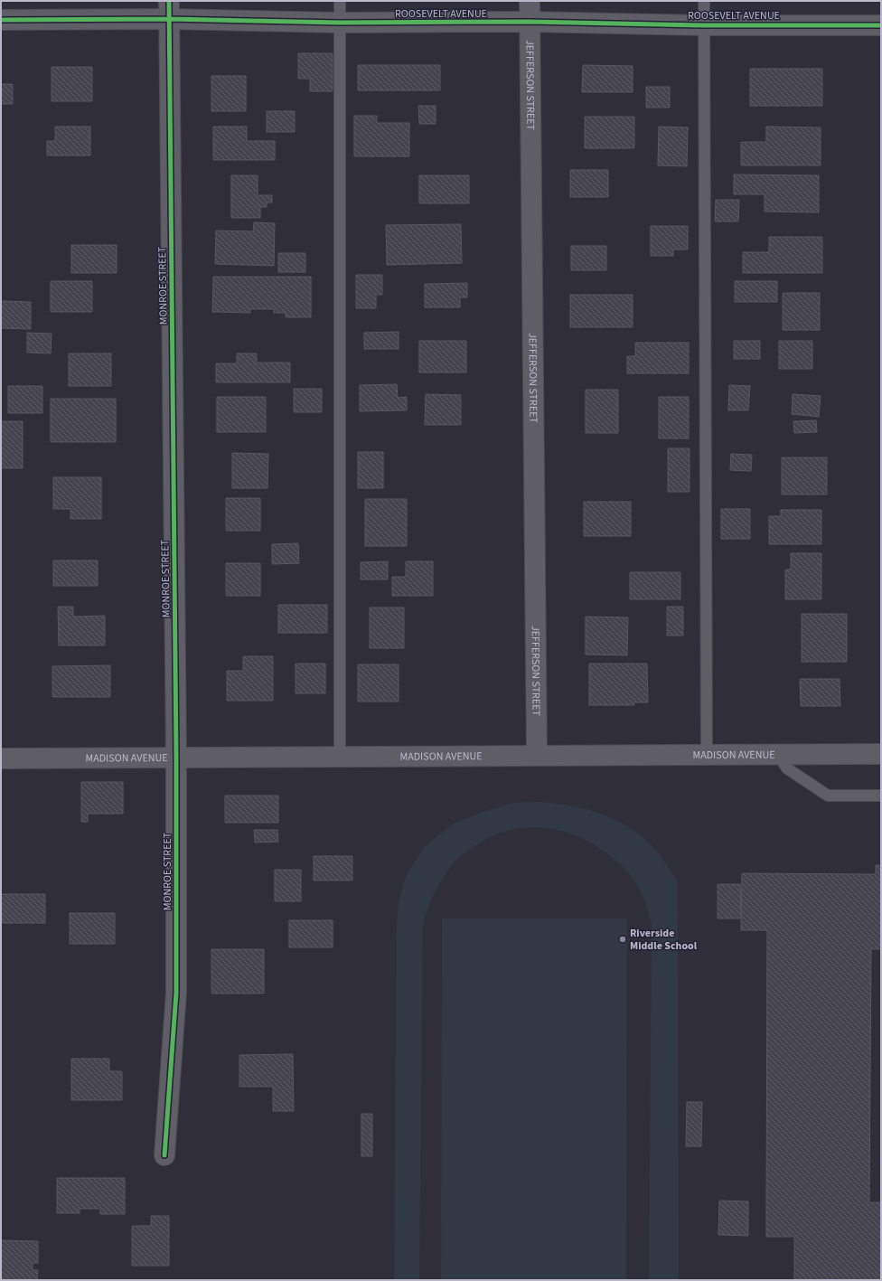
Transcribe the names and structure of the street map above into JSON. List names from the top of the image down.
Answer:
{
  "streets": {
    "street": [
      "ROOSEVELT AVENUE",
      "JEFFERSON STREET",
      "MONROE STREET",
      "MADISON AVENUE"
    ]
  },
  "crossings": [
    ["ROOSEVELT AVENUE", "JEFFERSON STREET"],
    ["ROOSEVELT AVENUE", "MONROE STREET"],
    ["JEFFERSON STREET", "MADISON AVENUE"],
    ["MONROE STREET", "MADISON AVENUE"]
  ],
  "places": ["Riverside Middle School"]
}
